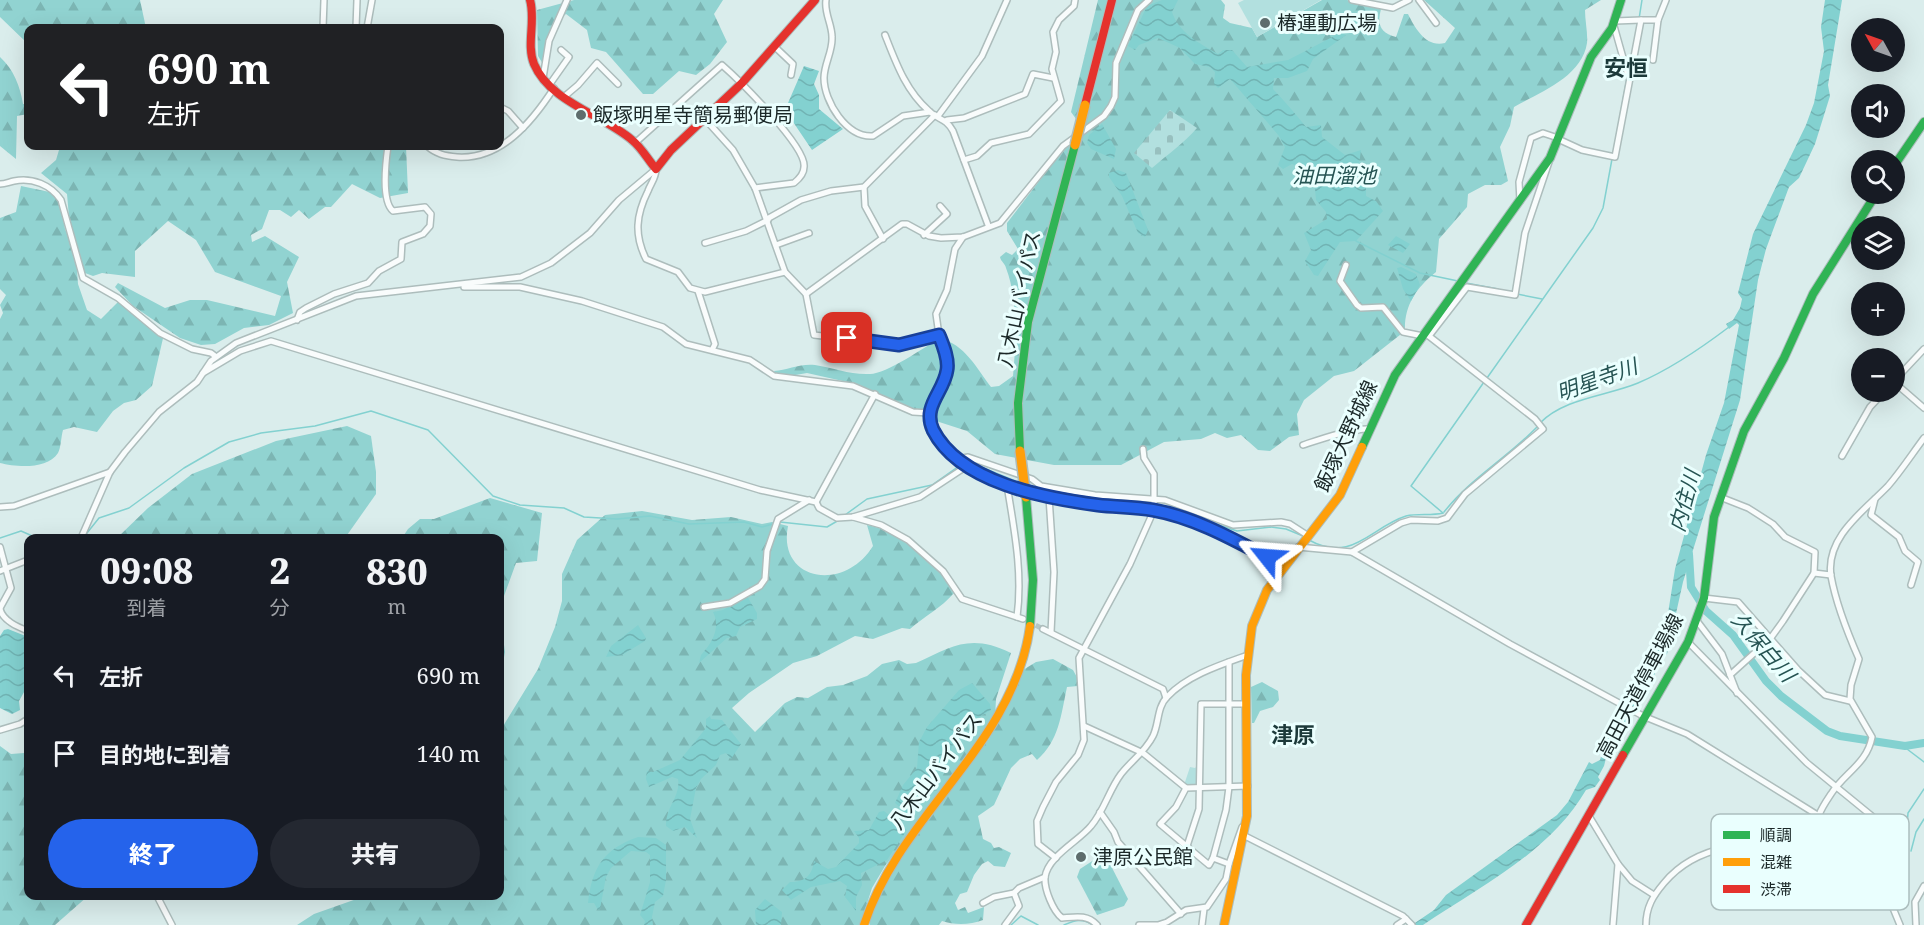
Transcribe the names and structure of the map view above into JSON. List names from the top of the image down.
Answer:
{
  "streets": {
    "main road": ["八木山バイパス", "飯塚大野城線", "高田天道停車場線"]
  },
  "districts": ["安恒", "津原"],
  "water": [
    "油田溜池",
    "明星寺川",
    "内住川",
    "久保白川"
  ],
  "places": ["椿運動広場", "飯塚明星寺簡易郵便局", "津原公民館"],
  "legend": ["順調", "混雑", "渋滞"],
  "north": "top left",
  "page": {
    "map_buttons": ["+", "−"],
    "turn": ["690 m", "左折"],
    "eta": [
      "09:08",
      "到着",
      "2",
      "分",
      "830",
      "m"
    ],
    "list": [
      {
        "name": "左折",
        "value": "690 m"
      },
      {
        "name": "目的地に到着",
        "value": "140 m"
      }
    ],
    "buttons": ["終了", "共有"]
  }
}
